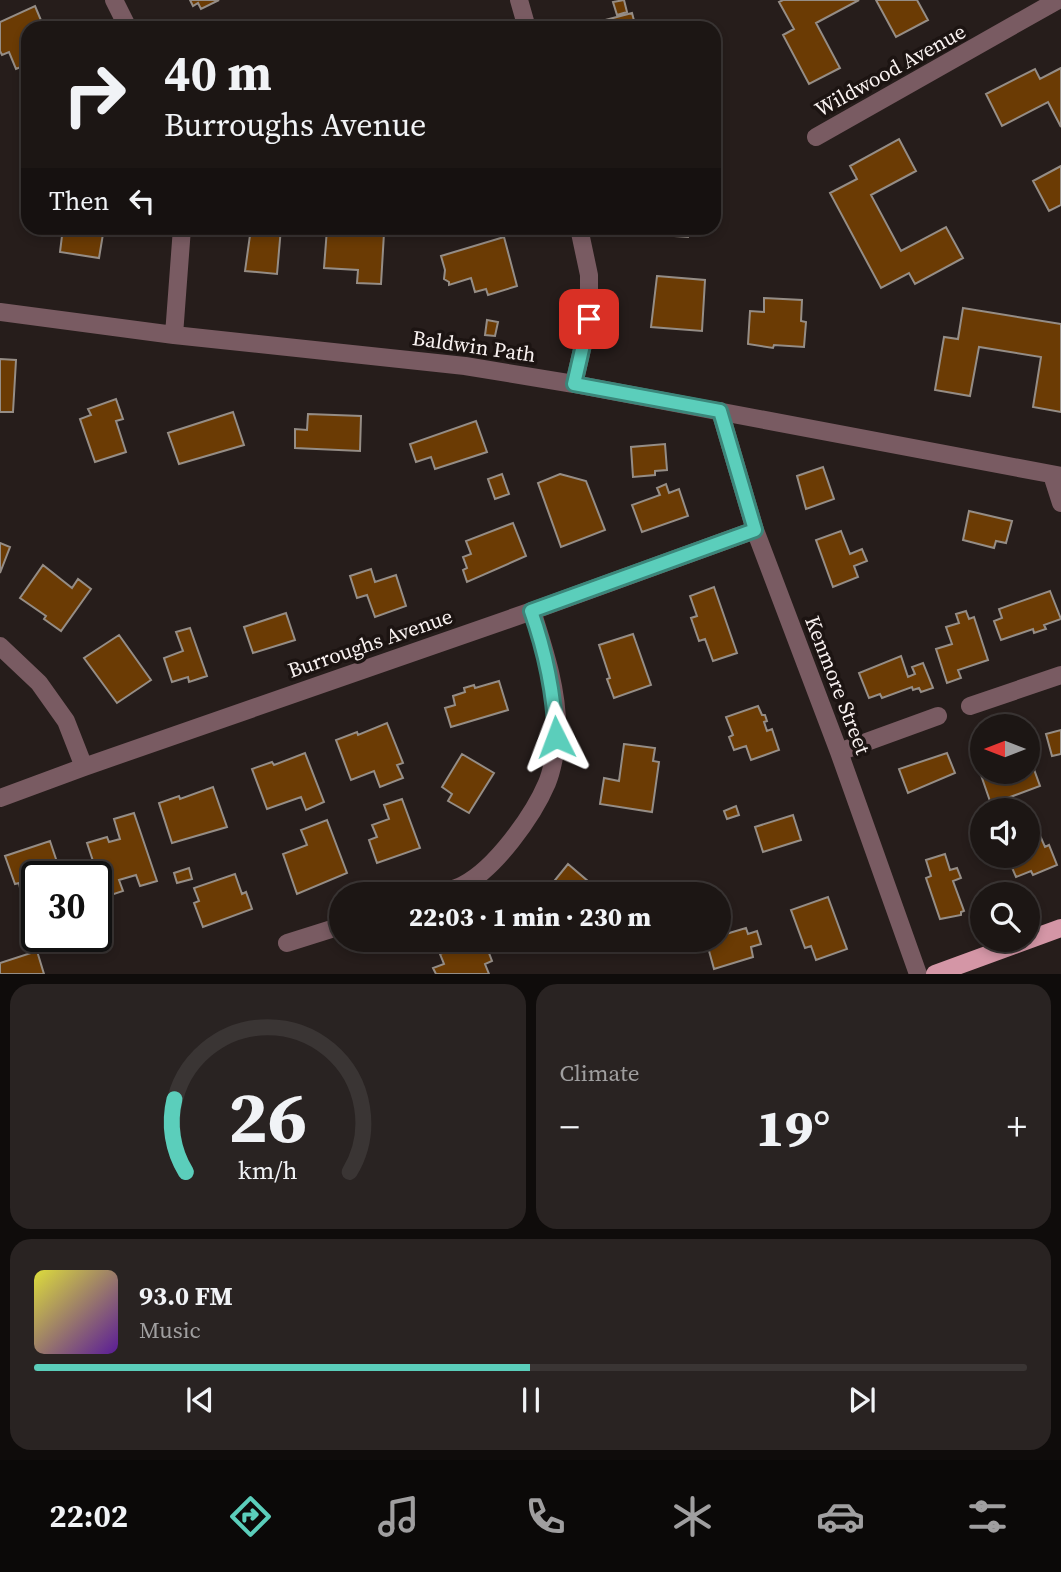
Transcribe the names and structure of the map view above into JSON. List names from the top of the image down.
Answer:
{
  "streets": {
    "street": [
      "Wildwood Avenue",
      "Baldwin Path",
      "Burroughs Avenue",
      "Kenmore Street"
    ]
  },
  "crossings": [
    ["Baldwin Path", "Kenmore Street"],
    ["Burroughs Avenue", "Kenmore Street"]
  ],
  "north": "left",
  "page": {
    "turn": ["40 m", "Burroughs Avenue"],
    "then": "Then",
    "limit": "30",
    "trip": "22:03 · 1 min · 230 m",
    "tile": "Climate",
    "heat": ["−", "19°", "+"],
    "song": ["93.0 FM", "Music"],
    "tabs": "22:02",
    "gauge": ["26", "km/h"]
  }
}
